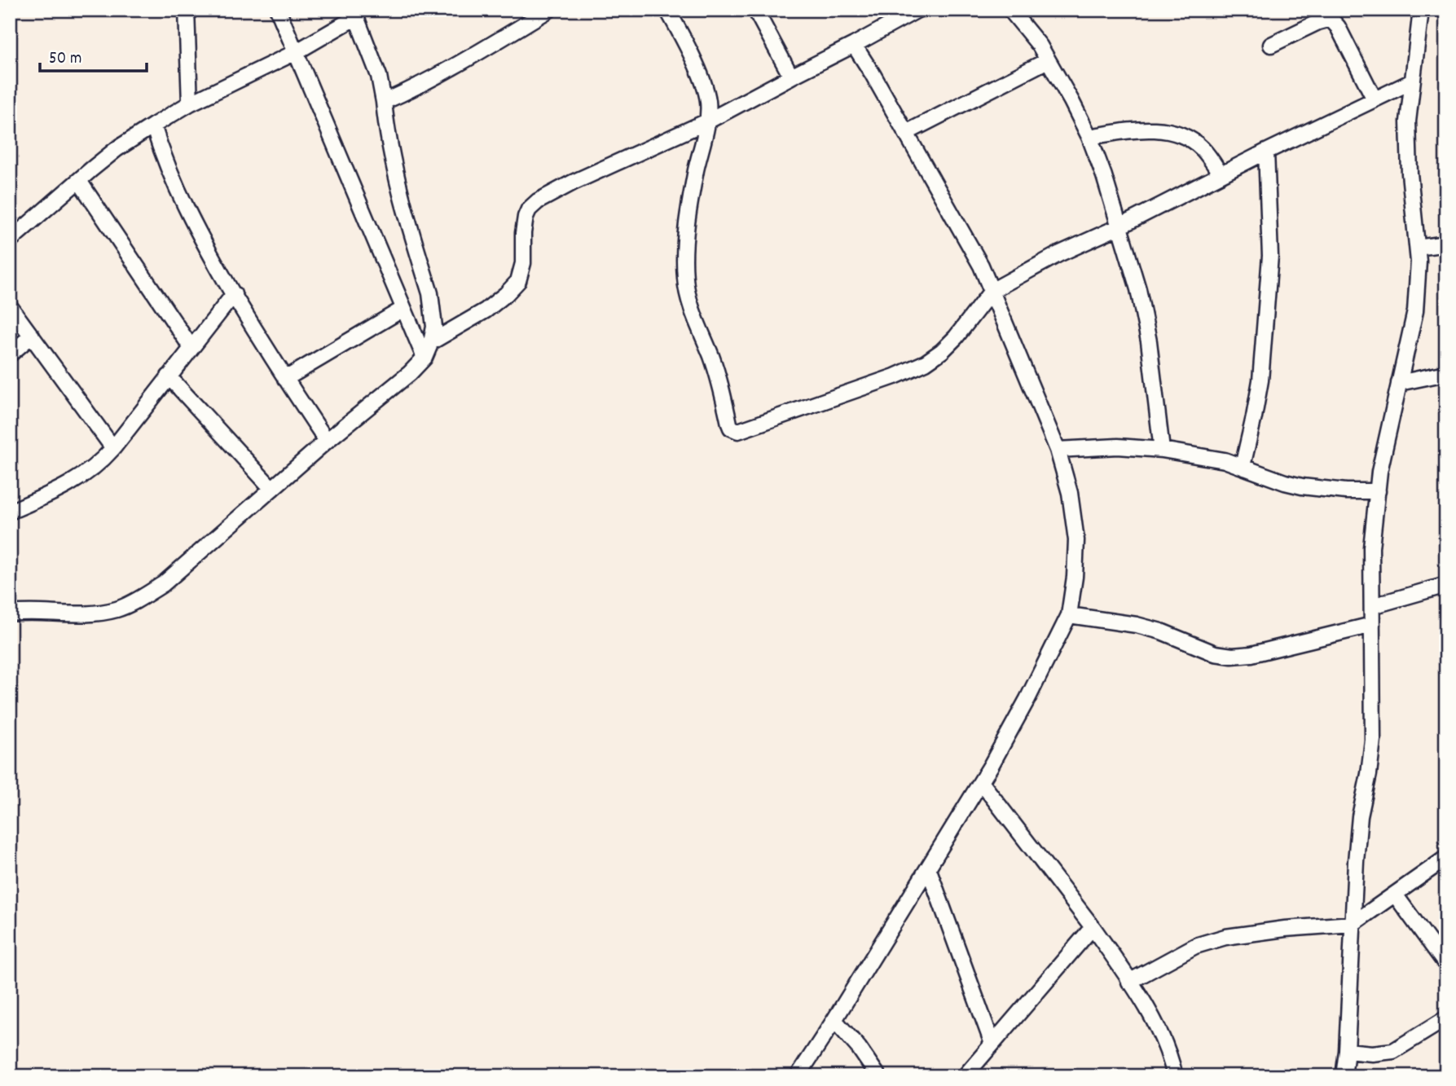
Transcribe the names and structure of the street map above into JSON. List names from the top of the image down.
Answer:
{
  "scale_bar": "50 m"
}
